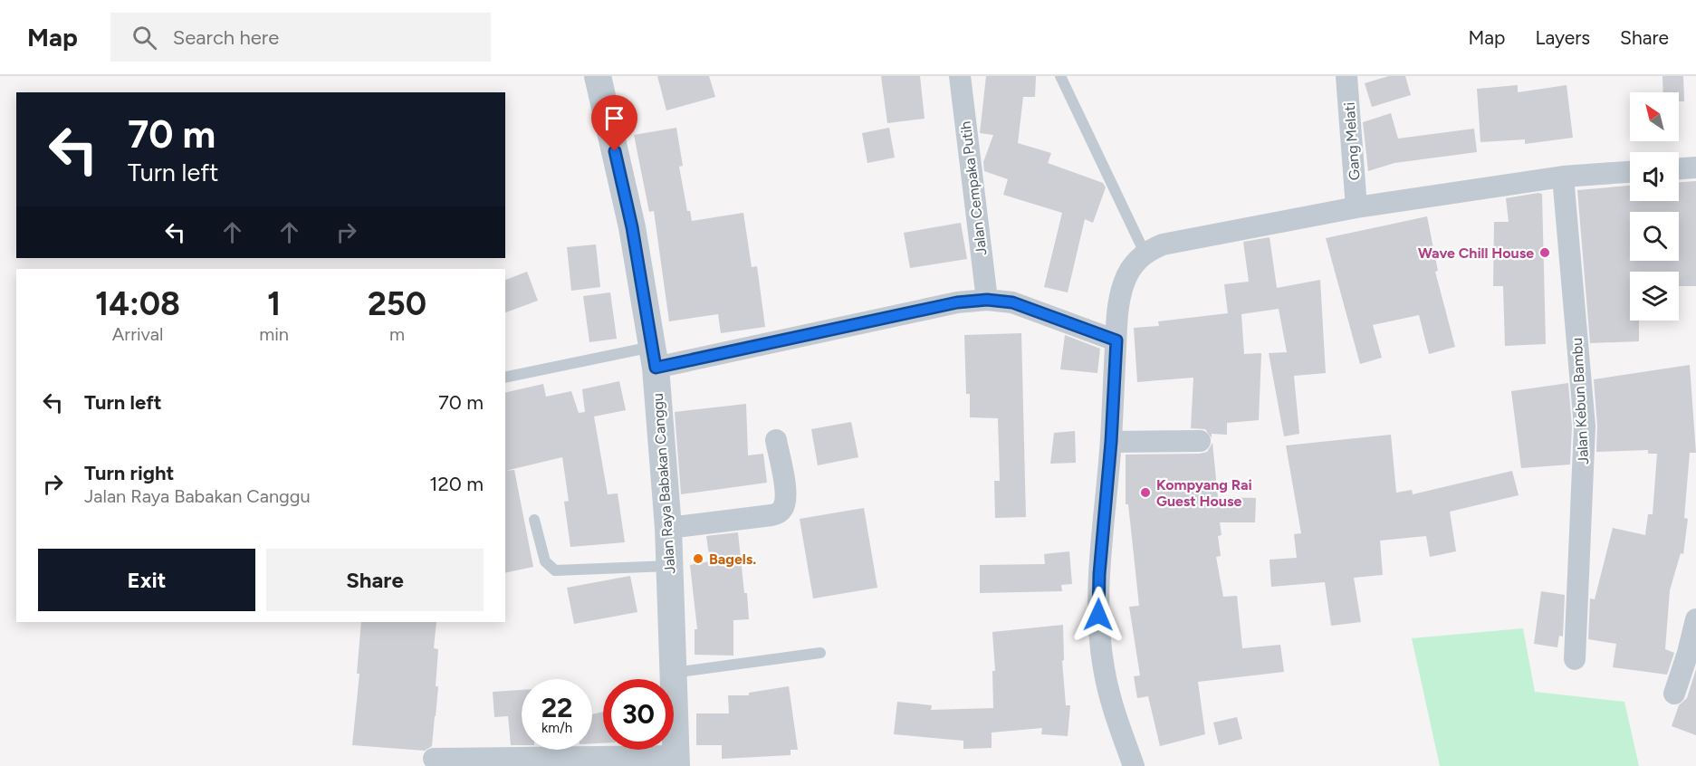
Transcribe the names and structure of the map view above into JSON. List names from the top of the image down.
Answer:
{
  "streets": {
    "street": [
      "Gang Melati",
      "Jalan Cempaka Putih",
      "Jalan Kebun Bambu",
      "Jalan Raya Babakan Canggu"
    ]
  },
  "places": ["Wave Chill House", "Kompyang Rai Guest House", "Bagels."],
  "north": "top left",
  "page": {
    "header": "Map",
    "search": "Search here",
    "nav": ["Map", "Layers", "Share"],
    "turn": ["70 m", "Turn left"],
    "eta": [
      "14:08",
      "Arrival",
      "1",
      "min",
      "250",
      "m"
    ],
    "list": [
      {
        "name": "Turn left",
        "value": "70 m"
      },
      {
        "name": "Turn right",
        "note": "Jalan Raya Babakan Canggu",
        "value": "120 m"
      }
    ],
    "buttons": ["Exit", "Share"],
    "speed": "22 km/h",
    "limit": "30"
  }
}
